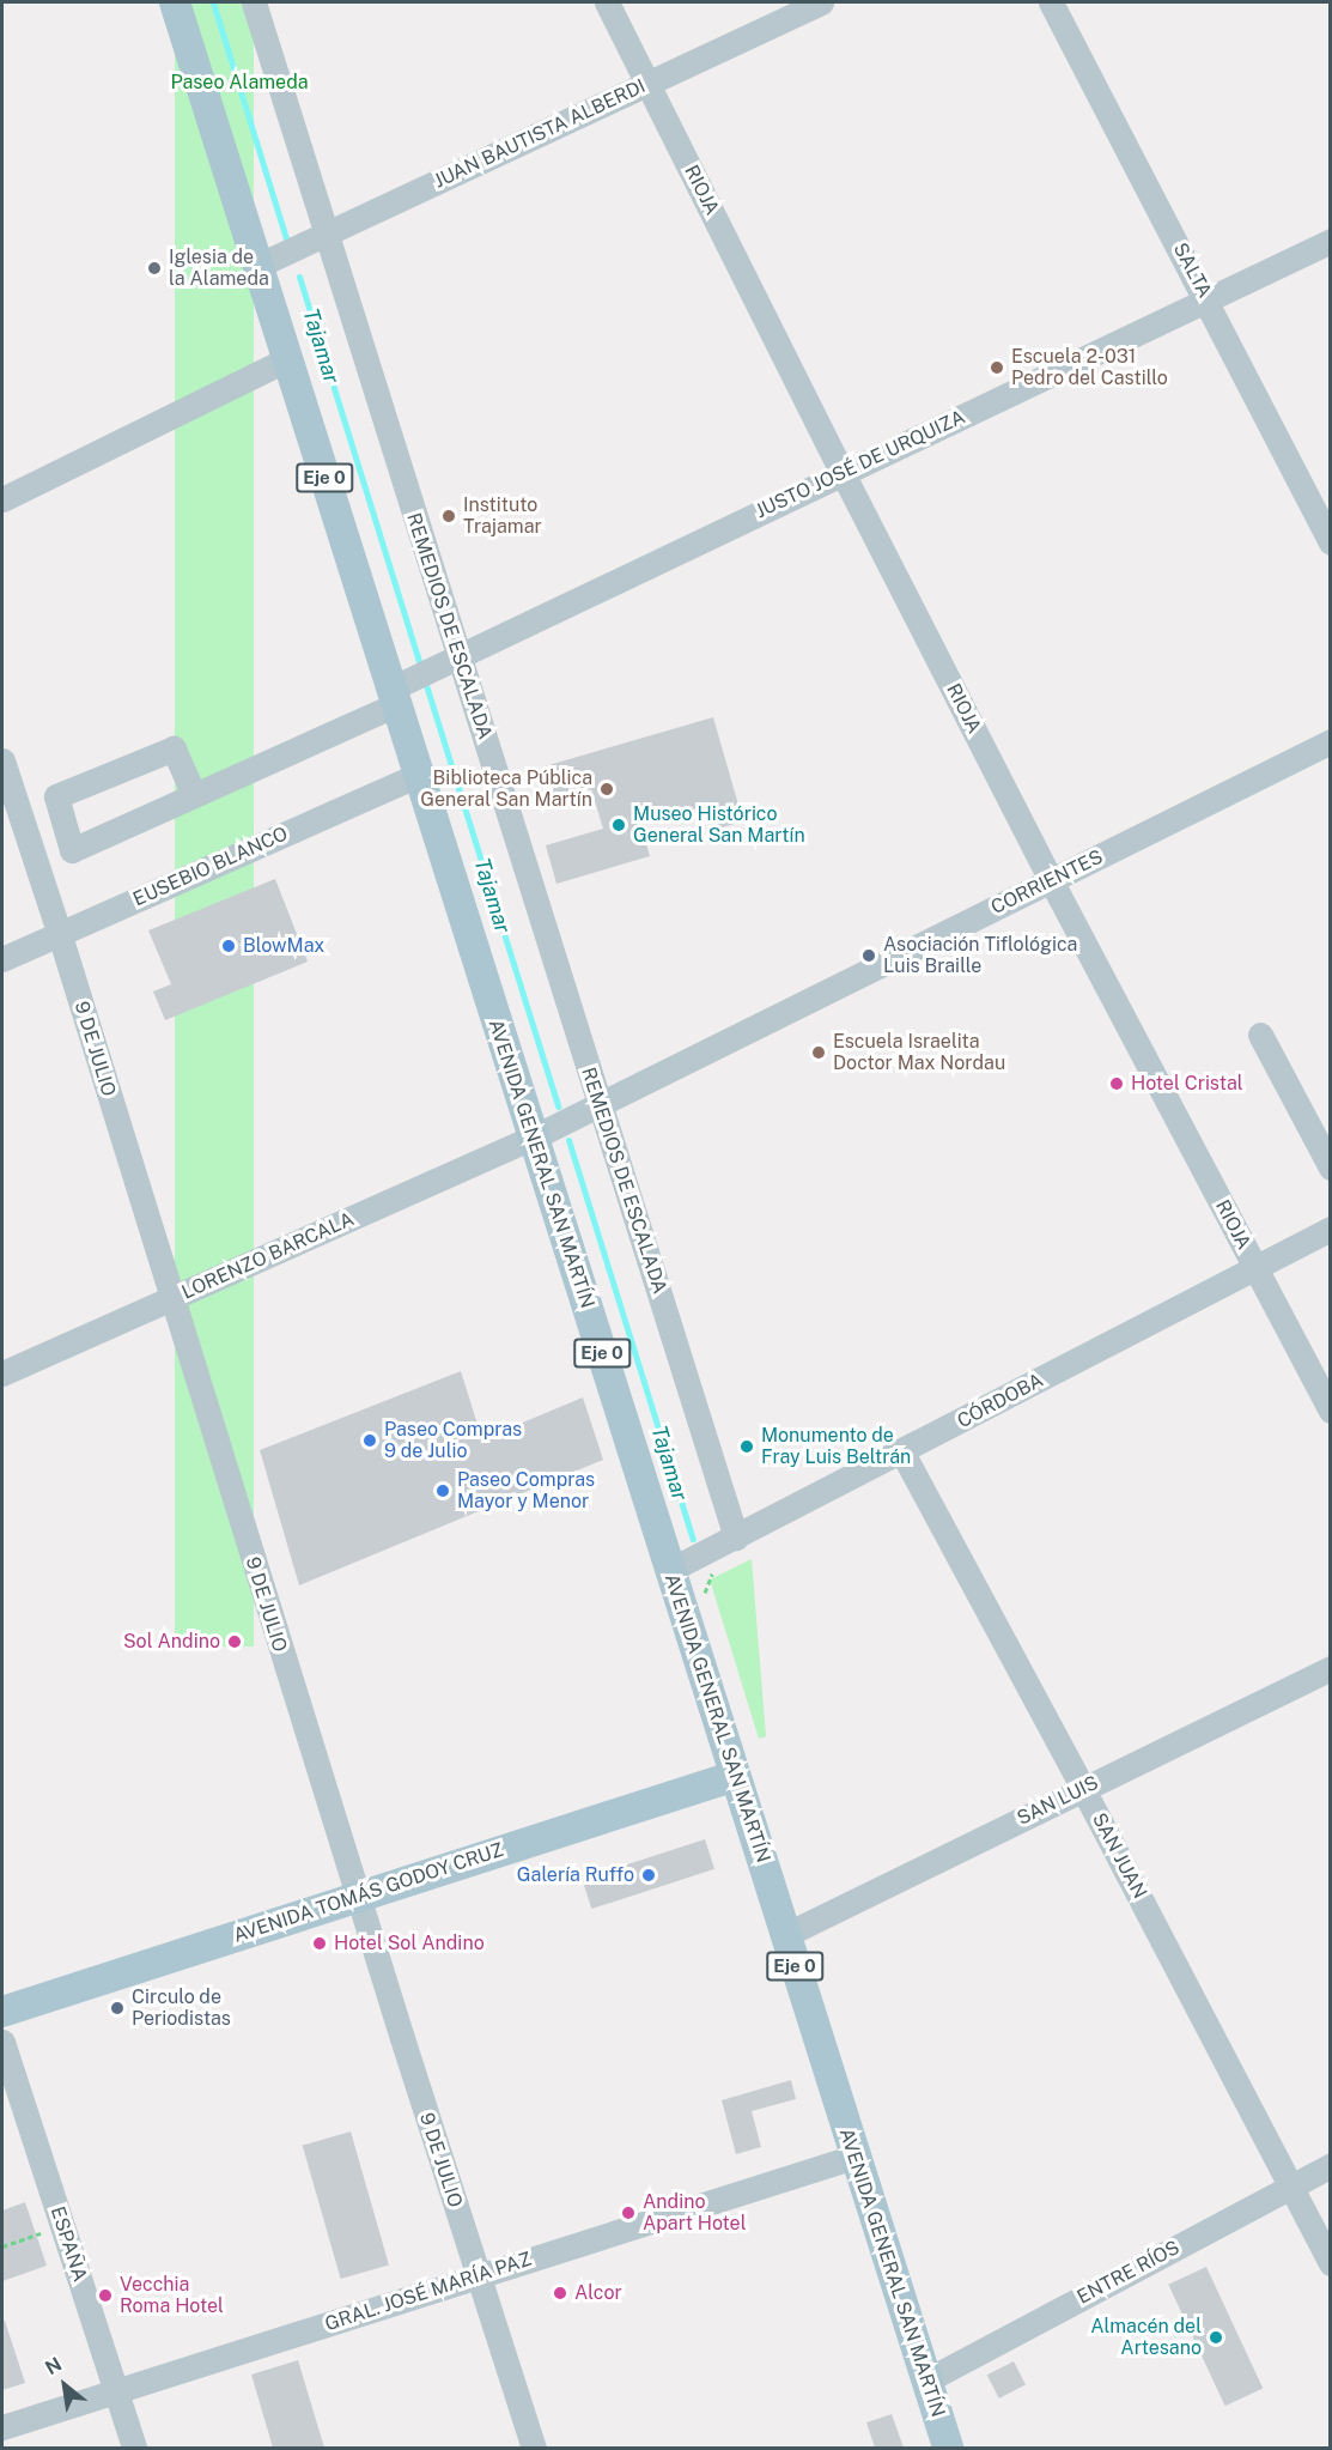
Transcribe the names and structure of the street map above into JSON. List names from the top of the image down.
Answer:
{
  "streets": {
    "main road": ["Eje 0", "AVENIDA GENERAL SAN MARTÍN", "AVENIDA TOMÁS GODOY CRUZ"],
    "street": [
      "JUAN BAUTISTA ALBERDI",
      "RIOJA",
      "SALTA",
      "JUSTO JOSÉ DE URQUIZA",
      "REMEDIOS DE ESCALADA",
      "EUSEBIO BLANCO",
      "CORRIENTES",
      "9 DE JULIO",
      "LORENZO BARCALA",
      "CÓRDOBA",
      "SAN LUIS",
      "SAN JUAN",
      "ESPAÑA",
      "ENTRE RÍOS",
      "GRAL. JOSÉ MARÍA PAZ"
    ]
  },
  "crossings": [
    ["JUAN BAUTISTA ALBERDI", "RIOJA"],
    ["JUAN BAUTISTA ALBERDI", "REMEDIOS DE ESCALADA"],
    ["JUAN BAUTISTA ALBERDI", "AVENIDA GENERAL SAN MARTÍN"],
    ["RIOJA", "JUSTO JOSÉ DE URQUIZA"],
    ["RIOJA", "CORRIENTES"],
    ["RIOJA", "CÓRDOBA"],
    ["SALTA", "JUSTO JOSÉ DE URQUIZA"],
    ["JUSTO JOSÉ DE URQUIZA", "REMEDIOS DE ESCALADA"],
    ["JUSTO JOSÉ DE URQUIZA", "AVENIDA GENERAL SAN MARTÍN"],
    ["REMEDIOS DE ESCALADA", "CORRIENTES"],
    ["REMEDIOS DE ESCALADA", "CÓRDOBA"],
    ["EUSEBIO BLANCO", "9 DE JULIO"],
    ["EUSEBIO BLANCO", "AVENIDA GENERAL SAN MARTÍN"],
    ["CORRIENTES", "AVENIDA GENERAL SAN MARTÍN"],
    ["CORRIENTES", "LORENZO BARCALA"],
    ["9 DE JULIO", "LORENZO BARCALA"],
    ["9 DE JULIO", "AVENIDA TOMÁS GODOY CRUZ"],
    ["9 DE JULIO", "GRAL. JOSÉ MARÍA PAZ"],
    ["AVENIDA GENERAL SAN MARTÍN", "LORENZO BARCALA"],
    ["AVENIDA GENERAL SAN MARTÍN", "CÓRDOBA"],
    ["AVENIDA GENERAL SAN MARTÍN", "SAN LUIS"],
    ["AVENIDA GENERAL SAN MARTÍN", "AVENIDA TOMÁS GODOY CRUZ"],
    ["AVENIDA GENERAL SAN MARTÍN", "ENTRE RÍOS"],
    ["AVENIDA GENERAL SAN MARTÍN", "GRAL. JOSÉ MARÍA PAZ"],
    ["CÓRDOBA", "SAN JUAN"],
    ["SAN LUIS", "SAN JUAN"],
    ["SAN JUAN", "ENTRE RÍOS"],
    ["ESPAÑA", "GRAL. JOSÉ MARÍA PAZ"]
  ],
  "water": ["Tajamar"],
  "parks": ["Paseo Alameda"],
  "places": [
    "Iglesia de la Alameda",
    "Escuela 2-031 Pedro del Castillo",
    "Instituto Trajamar",
    "Biblioteca Pública General San Martín",
    "Museo Histórico General San Martín",
    "BlowMax",
    "Asociación Tiflológica Luis Braille",
    "Escuela Israelita Doctor Max Nordau",
    "Hotel Cristal",
    "Paseo Compras 9 de Julio",
    "Monumento de Fray Luis Beltrán",
    "Paseo Compras Mayor y Menor",
    "Sol Andino",
    "Galería Ruffo",
    "Hotel Sol Andino",
    "Circulo de Periodistas",
    "Andino Apart Hotel",
    "Alcor",
    "Vecchia Roma Hotel",
    "Almacén del Artesano"
  ],
  "north": "top left"
}
